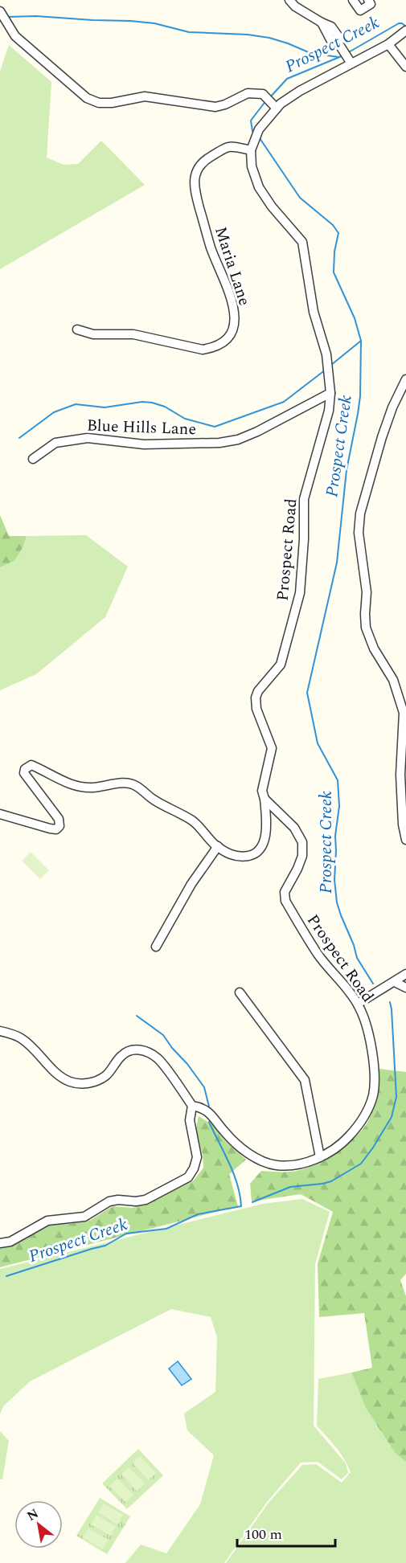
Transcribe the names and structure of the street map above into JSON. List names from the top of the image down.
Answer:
{
  "streets": {
    "street": ["Maria Lane", "Blue Hills Lane", "Prospect Road"]
  },
  "crossings": [
    ["Maria Lane", "Prospect Road"],
    ["Blue Hills Lane", "Prospect Road"]
  ],
  "water": ["Prospect Creek"],
  "scale_bar": "100 m",
  "north": "top left"
}
